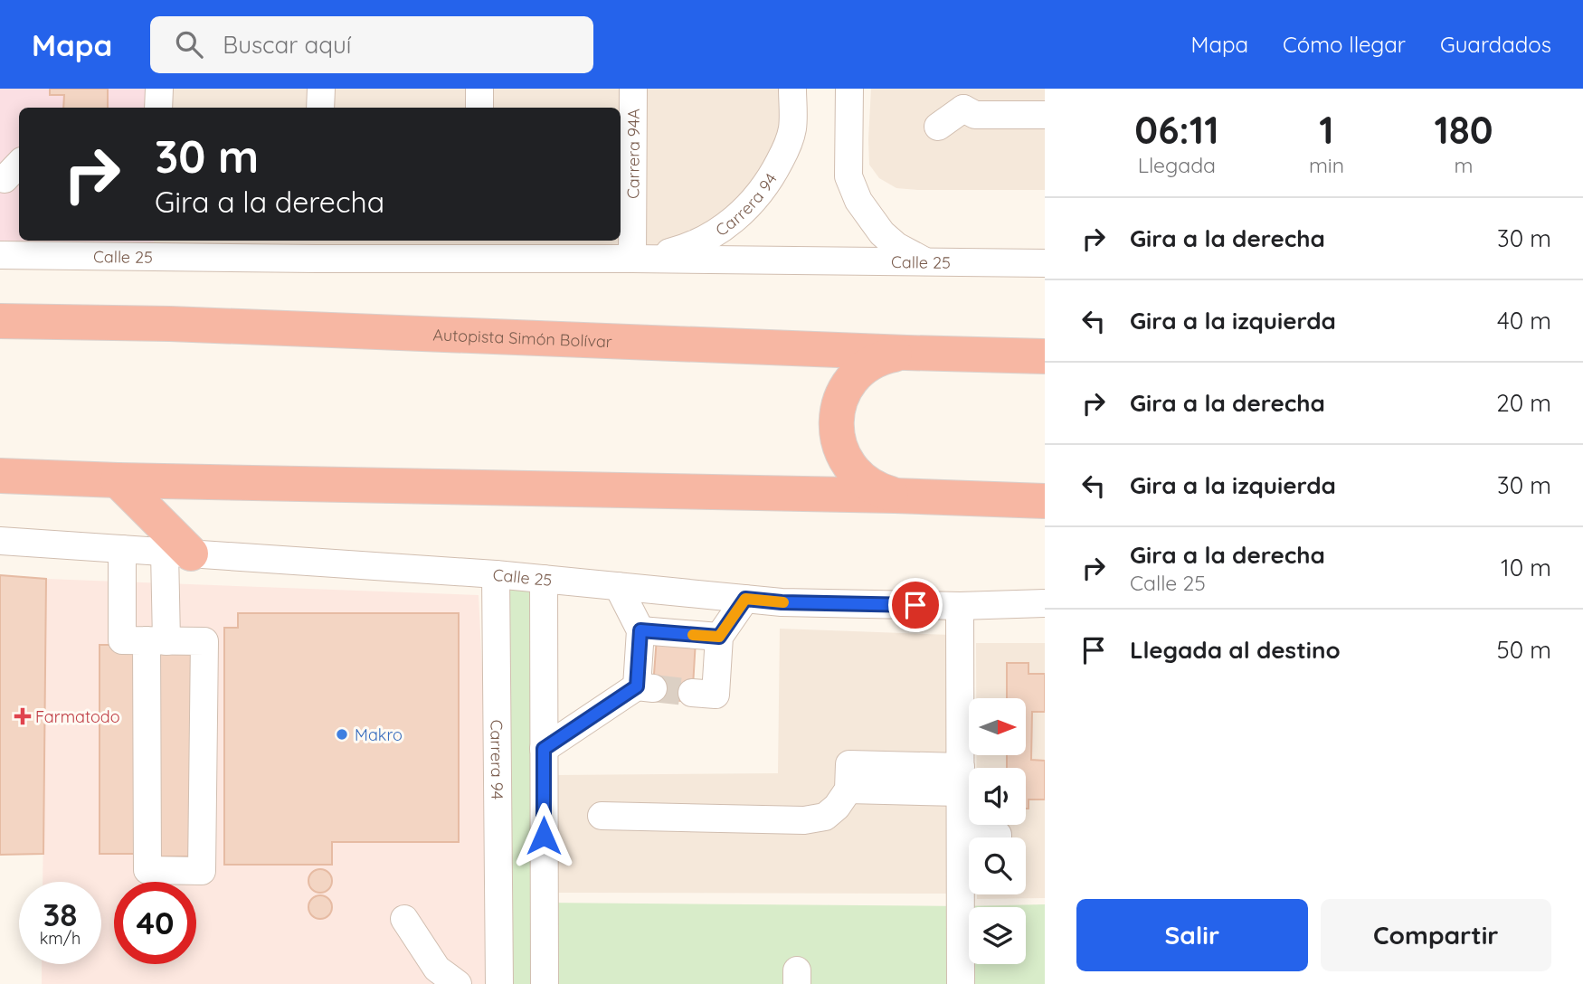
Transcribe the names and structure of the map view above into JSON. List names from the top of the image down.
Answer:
{
  "streets": {
    "highway": ["Autopista Simón Bolívar"],
    "street": ["Carrera 94A", "Carrera 94", "Calle 25"]
  },
  "crossings": [
    ["Carrera 94A", "Carrera 94"],
    ["Carrera 94A", "Calle 25"],
    ["Carrera 94", "Calle 25"]
  ],
  "places": {
    "health": ["Farmatodo"],
    "other": ["Makro"]
  },
  "north": "right",
  "page": {
    "header": "Mapa",
    "search": "Buscar aquí",
    "nav": ["Mapa", "Cómo llegar", "Guardados"],
    "eta": [
      "06:11",
      "Llegada",
      "1",
      "min",
      "180",
      "m"
    ],
    "turn": ["30 m", "Gira a la derecha"],
    "list": [
      {
        "name": "Gira a la derecha",
        "value": "30 m"
      },
      {
        "name": "Gira a la izquierda",
        "value": "40 m"
      },
      {
        "name": "Gira a la derecha",
        "value": "20 m"
      },
      {
        "name": "Gira a la izquierda",
        "value": "30 m"
      },
      {
        "name": "Gira a la derecha",
        "note": "Calle 25",
        "value": "10 m"
      },
      {
        "name": "Llegada al destino",
        "value": "50 m"
      }
    ],
    "speed": "38 km/h",
    "limit": "40",
    "buttons": ["Salir", "Compartir"]
  }
}
